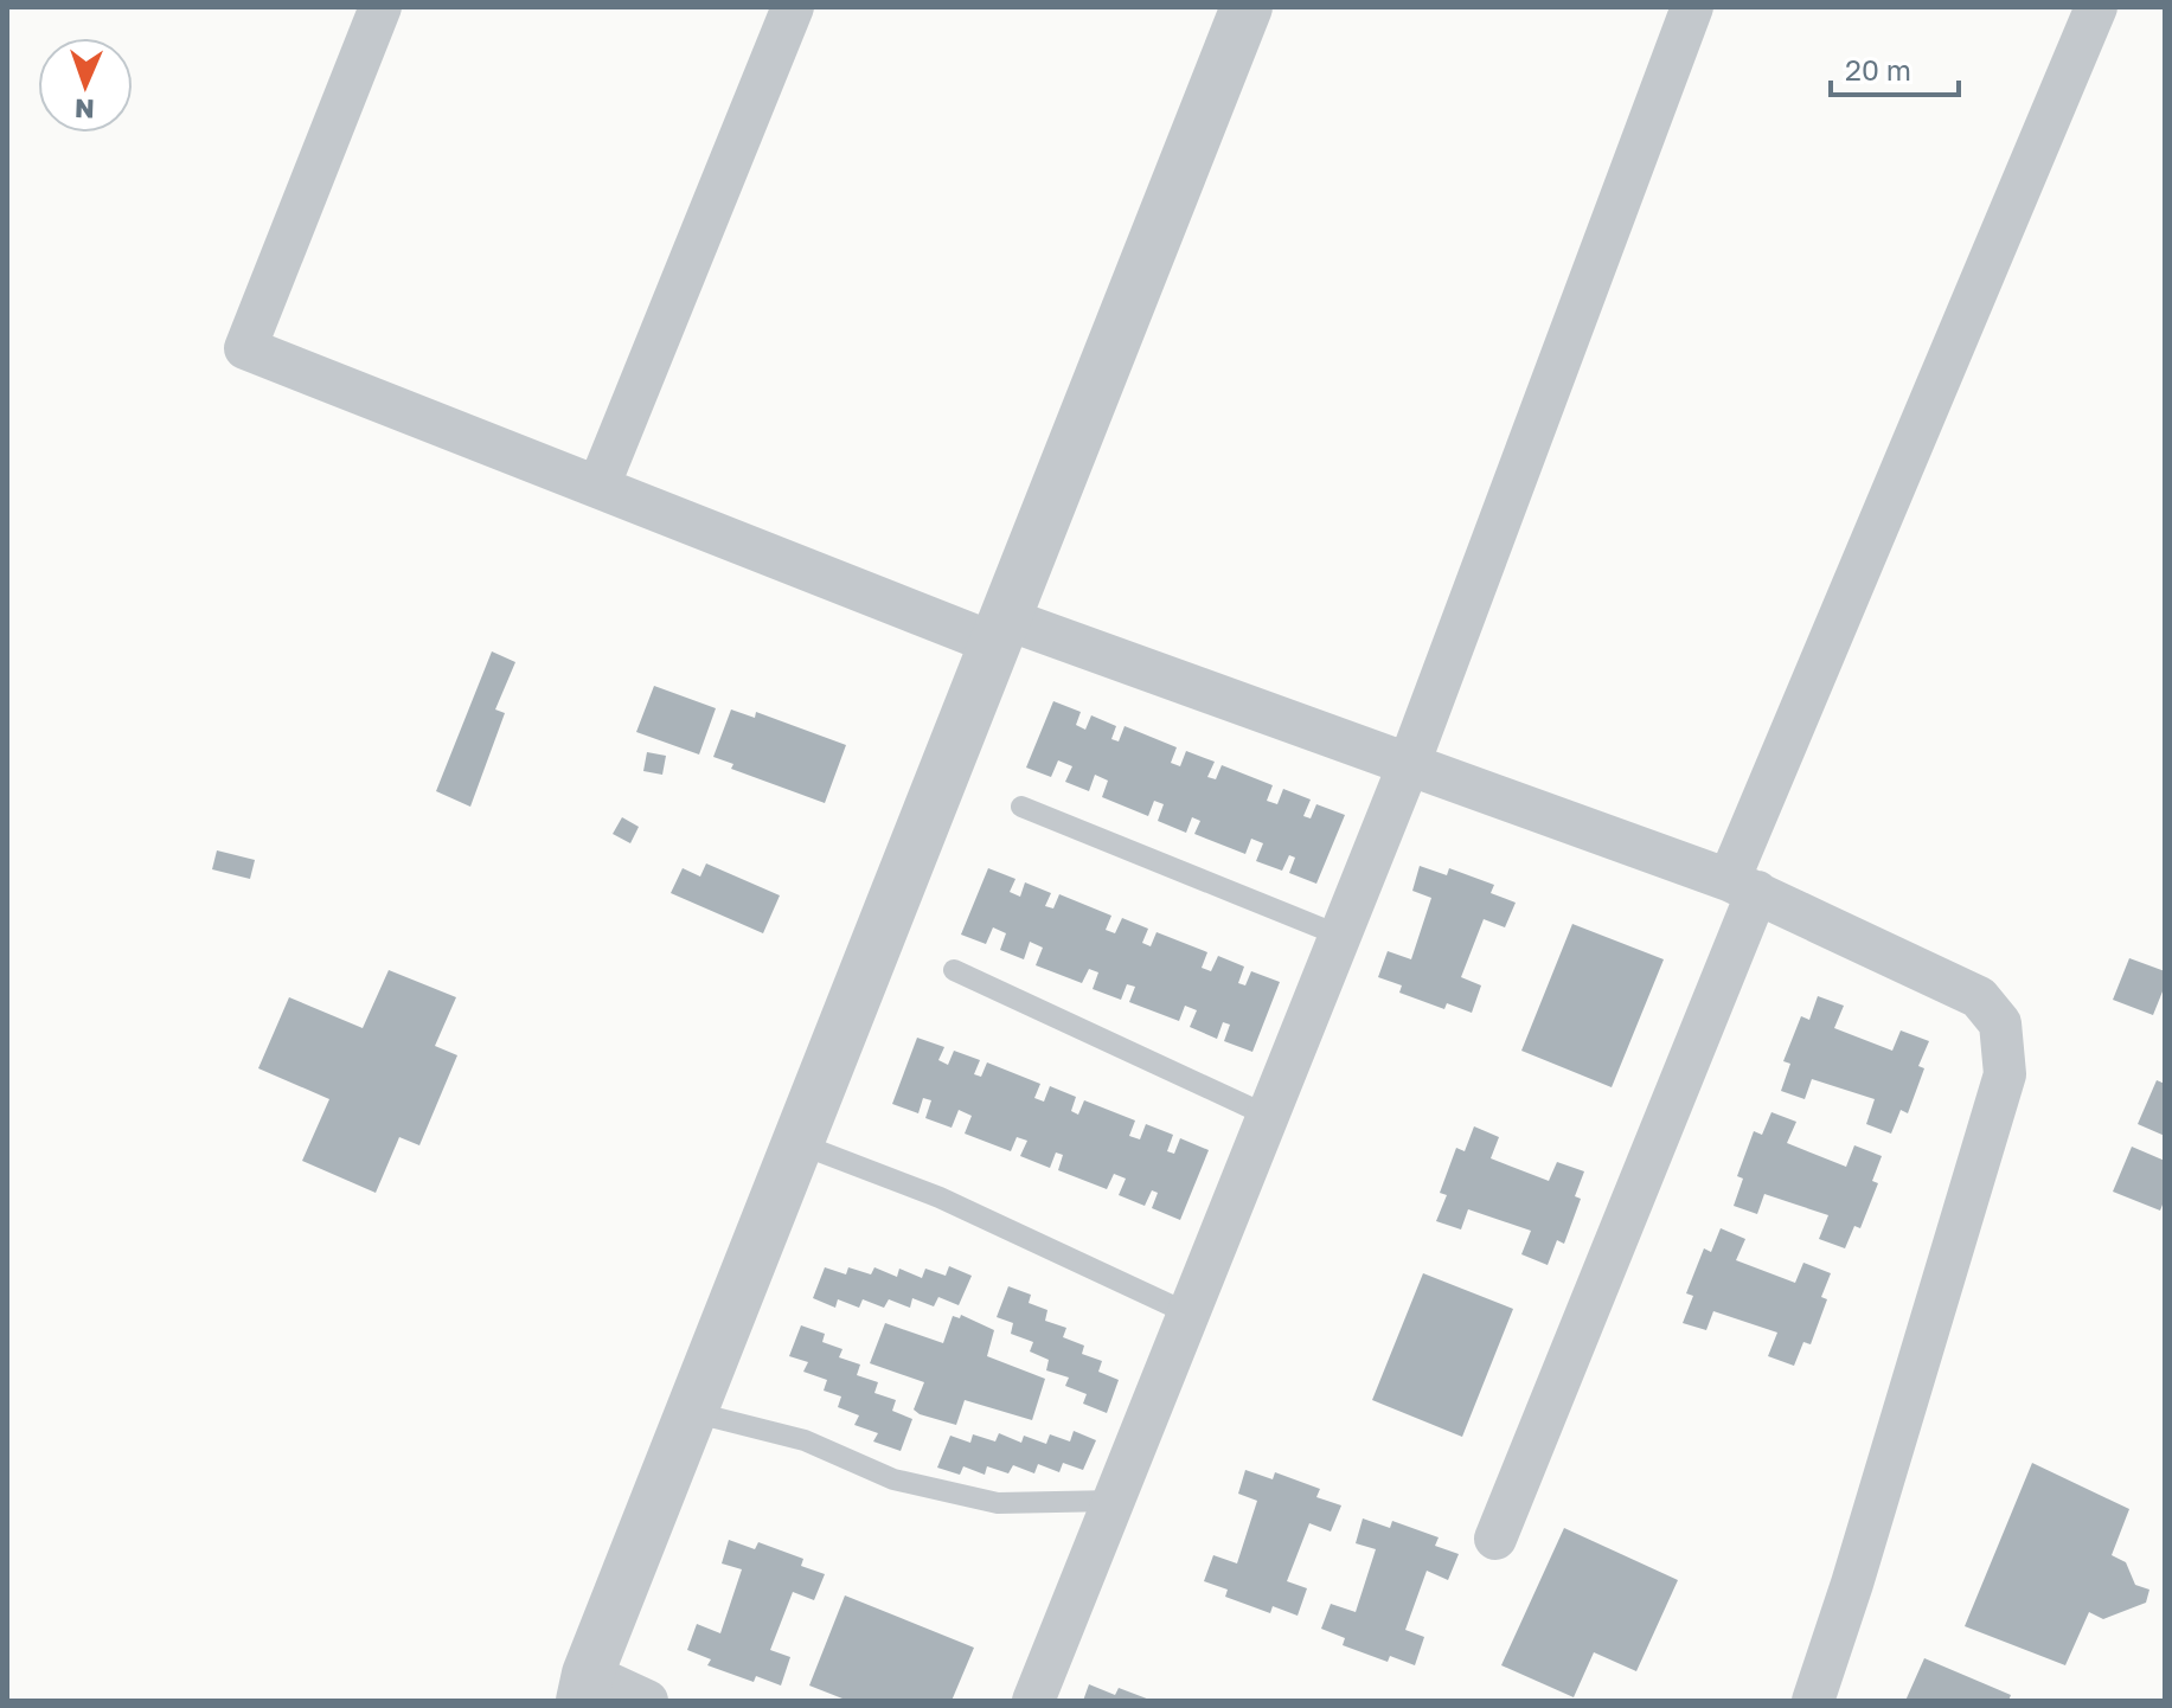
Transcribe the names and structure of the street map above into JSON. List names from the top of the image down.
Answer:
{
  "scale_bar": "20 m",
  "north": "bottom"
}
